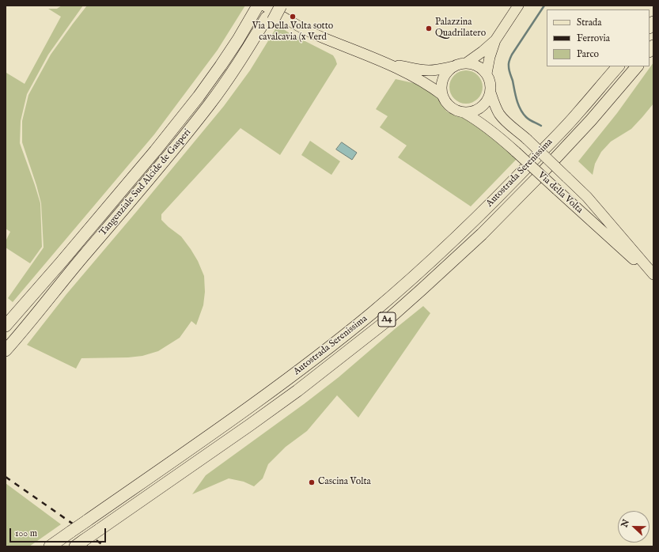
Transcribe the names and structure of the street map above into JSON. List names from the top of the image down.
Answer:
{
  "streets": {
    "highway": ["Autostrada Serenissima", "Tangenziale Sud Alcide de Gasperi", "A4"],
    "main road": ["Via della Volta"]
  },
  "places": ["Via Della Volta sotto cavalcavia (x Verd", "Palazzina Quadrilatero", "Cascina Volta"],
  "legend": ["Strada", "Ferrovia", "Parco"],
  "scale_bar": "100 m",
  "north": "left"
}
